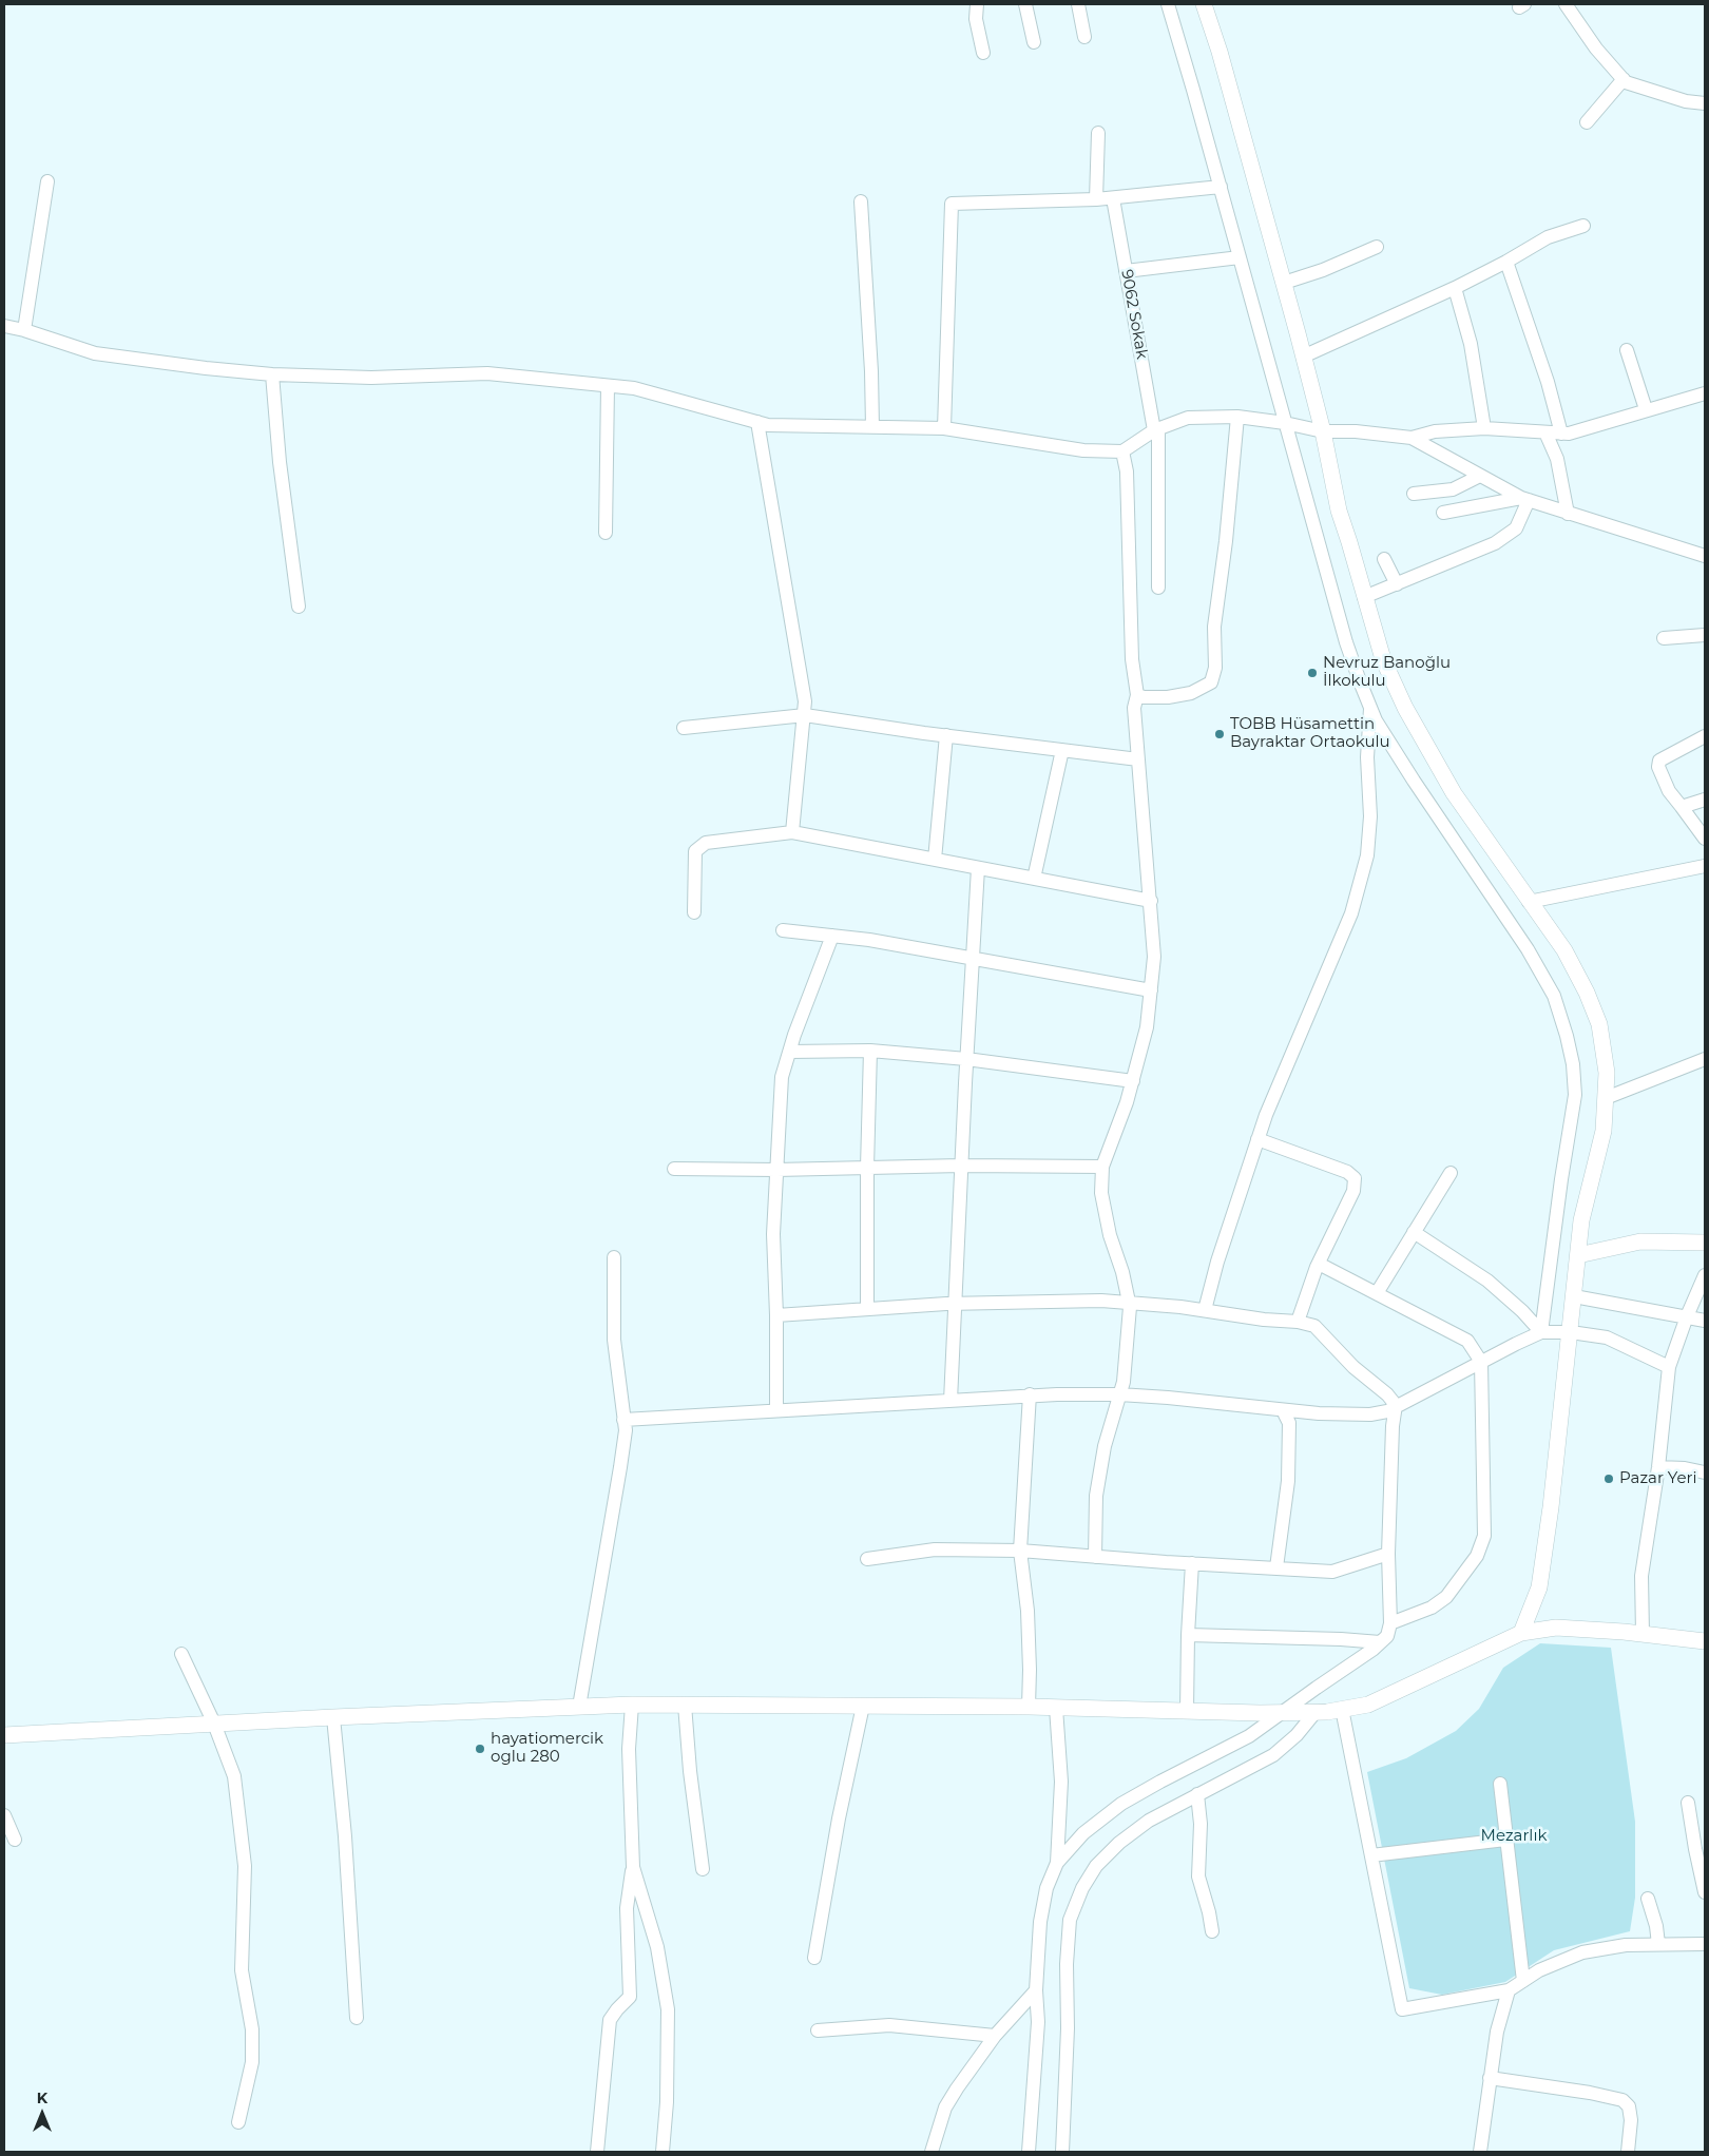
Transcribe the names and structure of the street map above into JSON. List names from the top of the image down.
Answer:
{
  "streets": {
    "street": ["9062 Sokak"]
  },
  "parks": ["Mezarlık"],
  "places": [
    "Nevruz Banoğlu İlkokulu",
    "TOBB Hüsamettin Bayraktar Ortaokulu",
    "Pazar Yeri",
    "hayatiomercik oglu 280"
  ],
  "north": "top"
}
